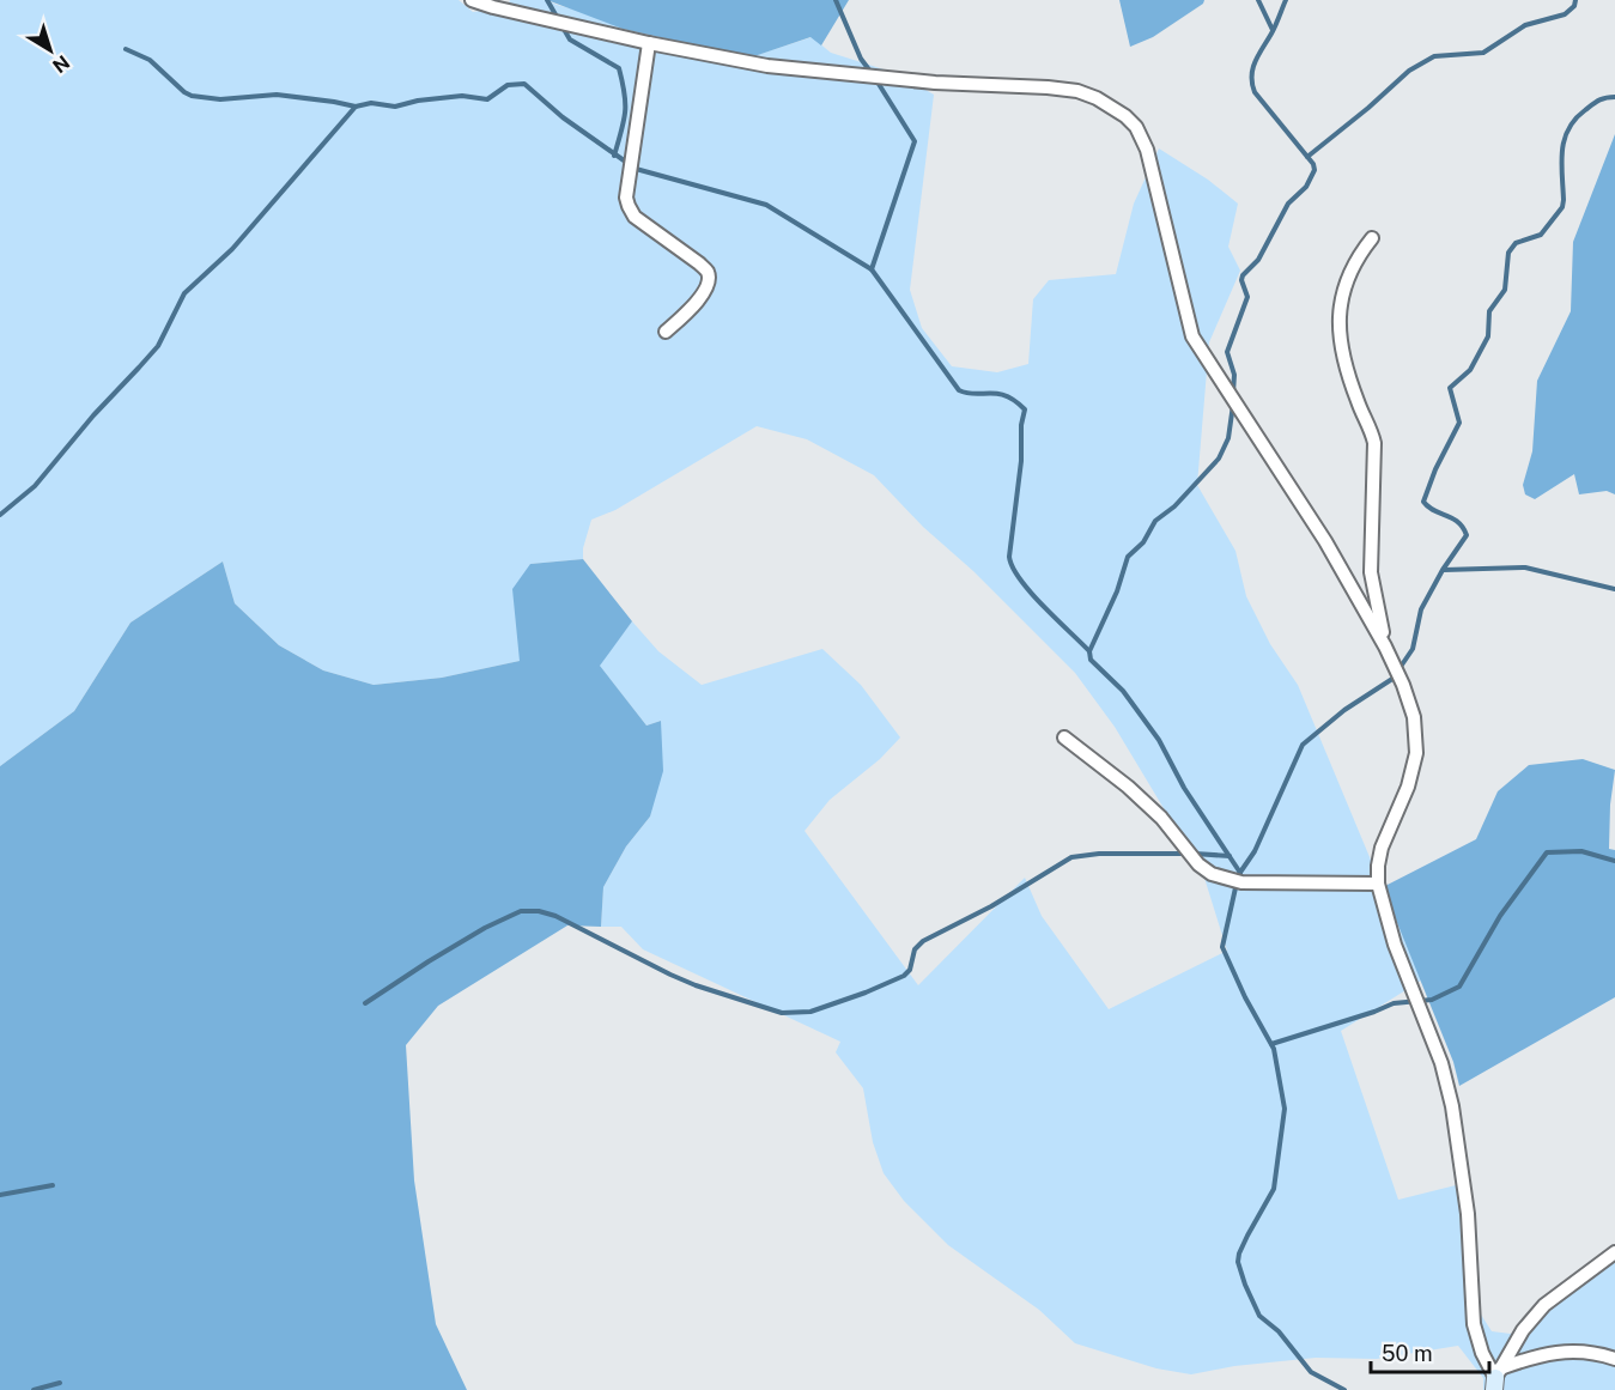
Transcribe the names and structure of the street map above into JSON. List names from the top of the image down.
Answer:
{
  "scale_bar": "50 m",
  "north": "bottom right"
}
